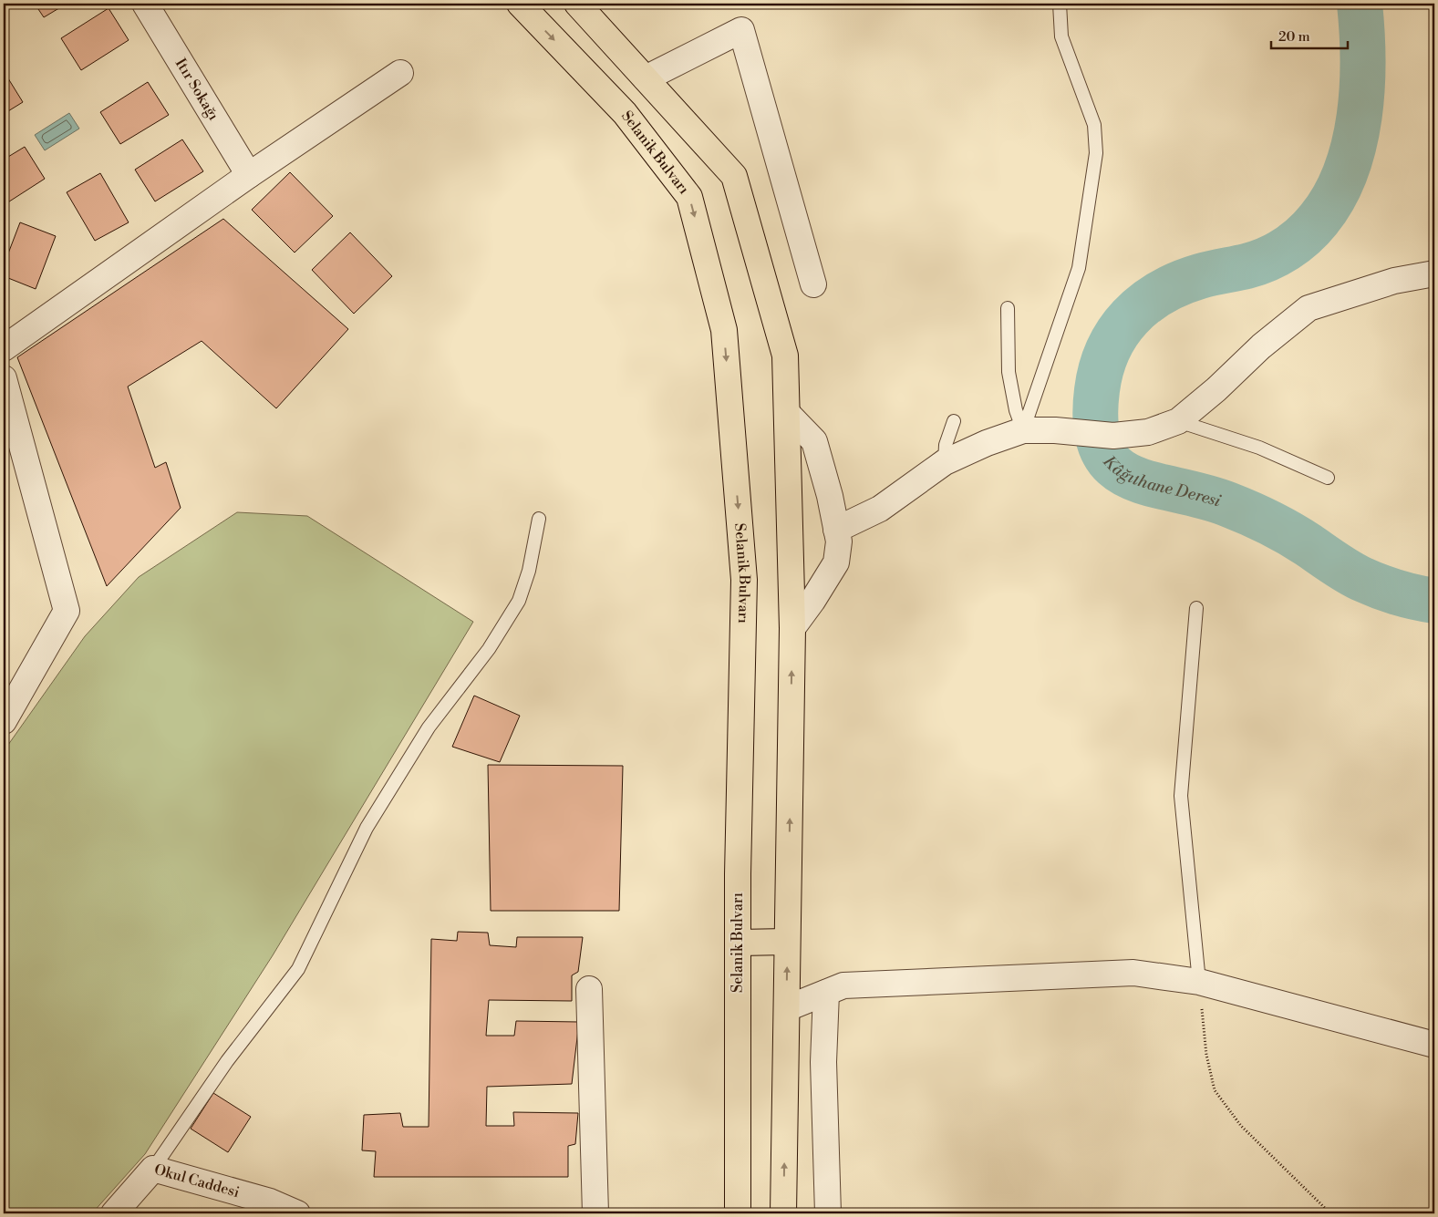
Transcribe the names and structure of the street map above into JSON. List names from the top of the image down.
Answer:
{
  "streets": {
    "main road": ["Selanik Bulvarı"],
    "street": ["Itır Sokağı", "Okul Caddesi"]
  },
  "water": ["Kâğıthane Deresi"],
  "scale_bar": "20 m"
}
